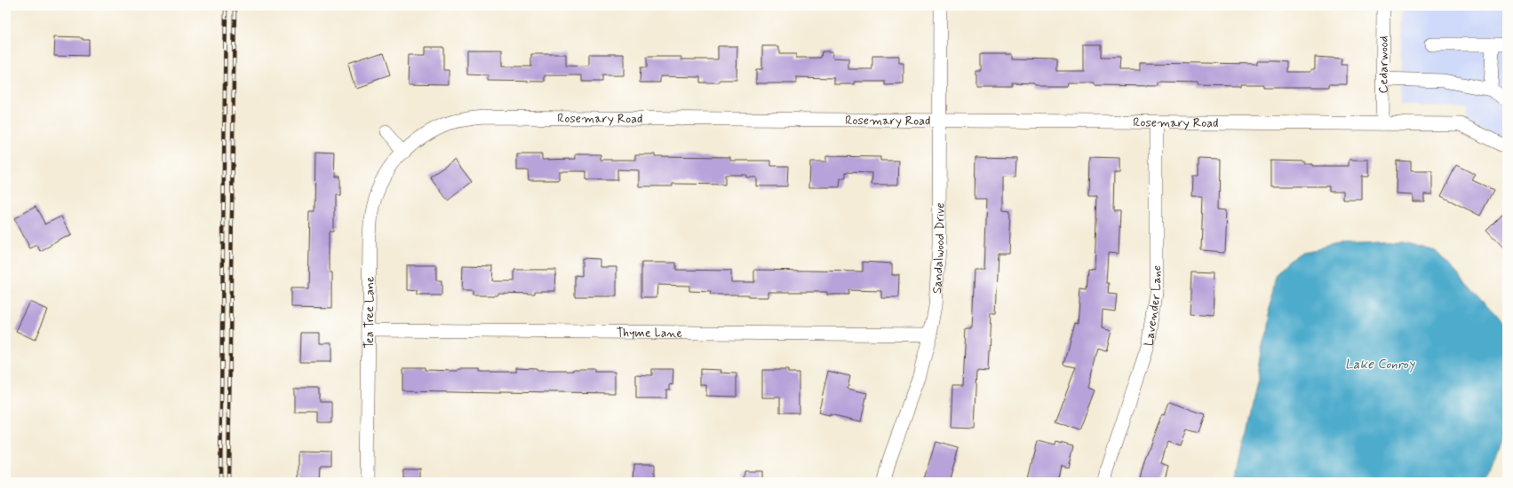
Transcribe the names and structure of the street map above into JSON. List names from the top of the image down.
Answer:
{
  "streets": {
    "street": [
      "Cedarwood",
      "Rosemary Road",
      "Sandalwood Drive",
      "Lavender Lane",
      "Tea Tree Lane",
      "Thyme Lane"
    ]
  },
  "crossings": [
    ["Cedarwood", "Rosemary Road"],
    ["Rosemary Road", "Sandalwood Drive"],
    ["Rosemary Road", "Lavender Lane"],
    ["Rosemary Road", "Tea Tree Lane"],
    ["Sandalwood Drive", "Thyme Lane"],
    ["Tea Tree Lane", "Thyme Lane"]
  ],
  "water": ["Lake Conroy"]
}
